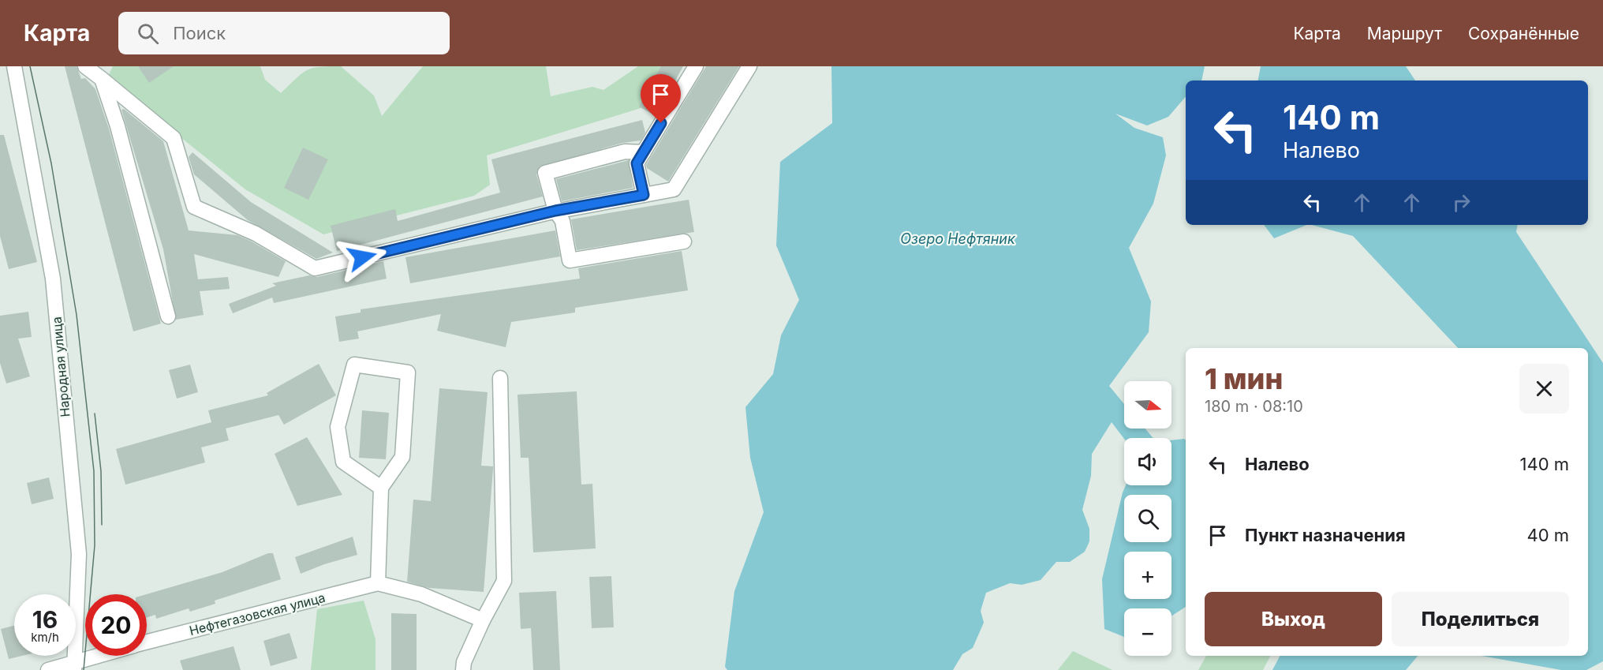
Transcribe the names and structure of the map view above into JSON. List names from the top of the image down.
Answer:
{
  "streets": {
    "street": ["Народная улица", "Нефтегазовская улица"]
  },
  "crossings": [
    ["Народная улица", "Нефтегазовская улица"]
  ],
  "water": ["Озеро Нефтяник"],
  "north": "right",
  "page": {
    "header": "Карта",
    "search": "Поиск",
    "nav": ["Карта", "Маршрут", "Сохранённые"],
    "turn": ["140 m", "Налево"],
    "heading": ["1 мин", "180 m · 08:10"],
    "map_buttons": ["+", "−"],
    "list": [
      {
        "name": "Налево",
        "value": "140 m"
      },
      {
        "name": "Пункт назначения",
        "value": "40 m"
      }
    ],
    "buttons": ["Выход", "Поделиться"],
    "speed": "16 km/h",
    "limit": "20"
  }
}
